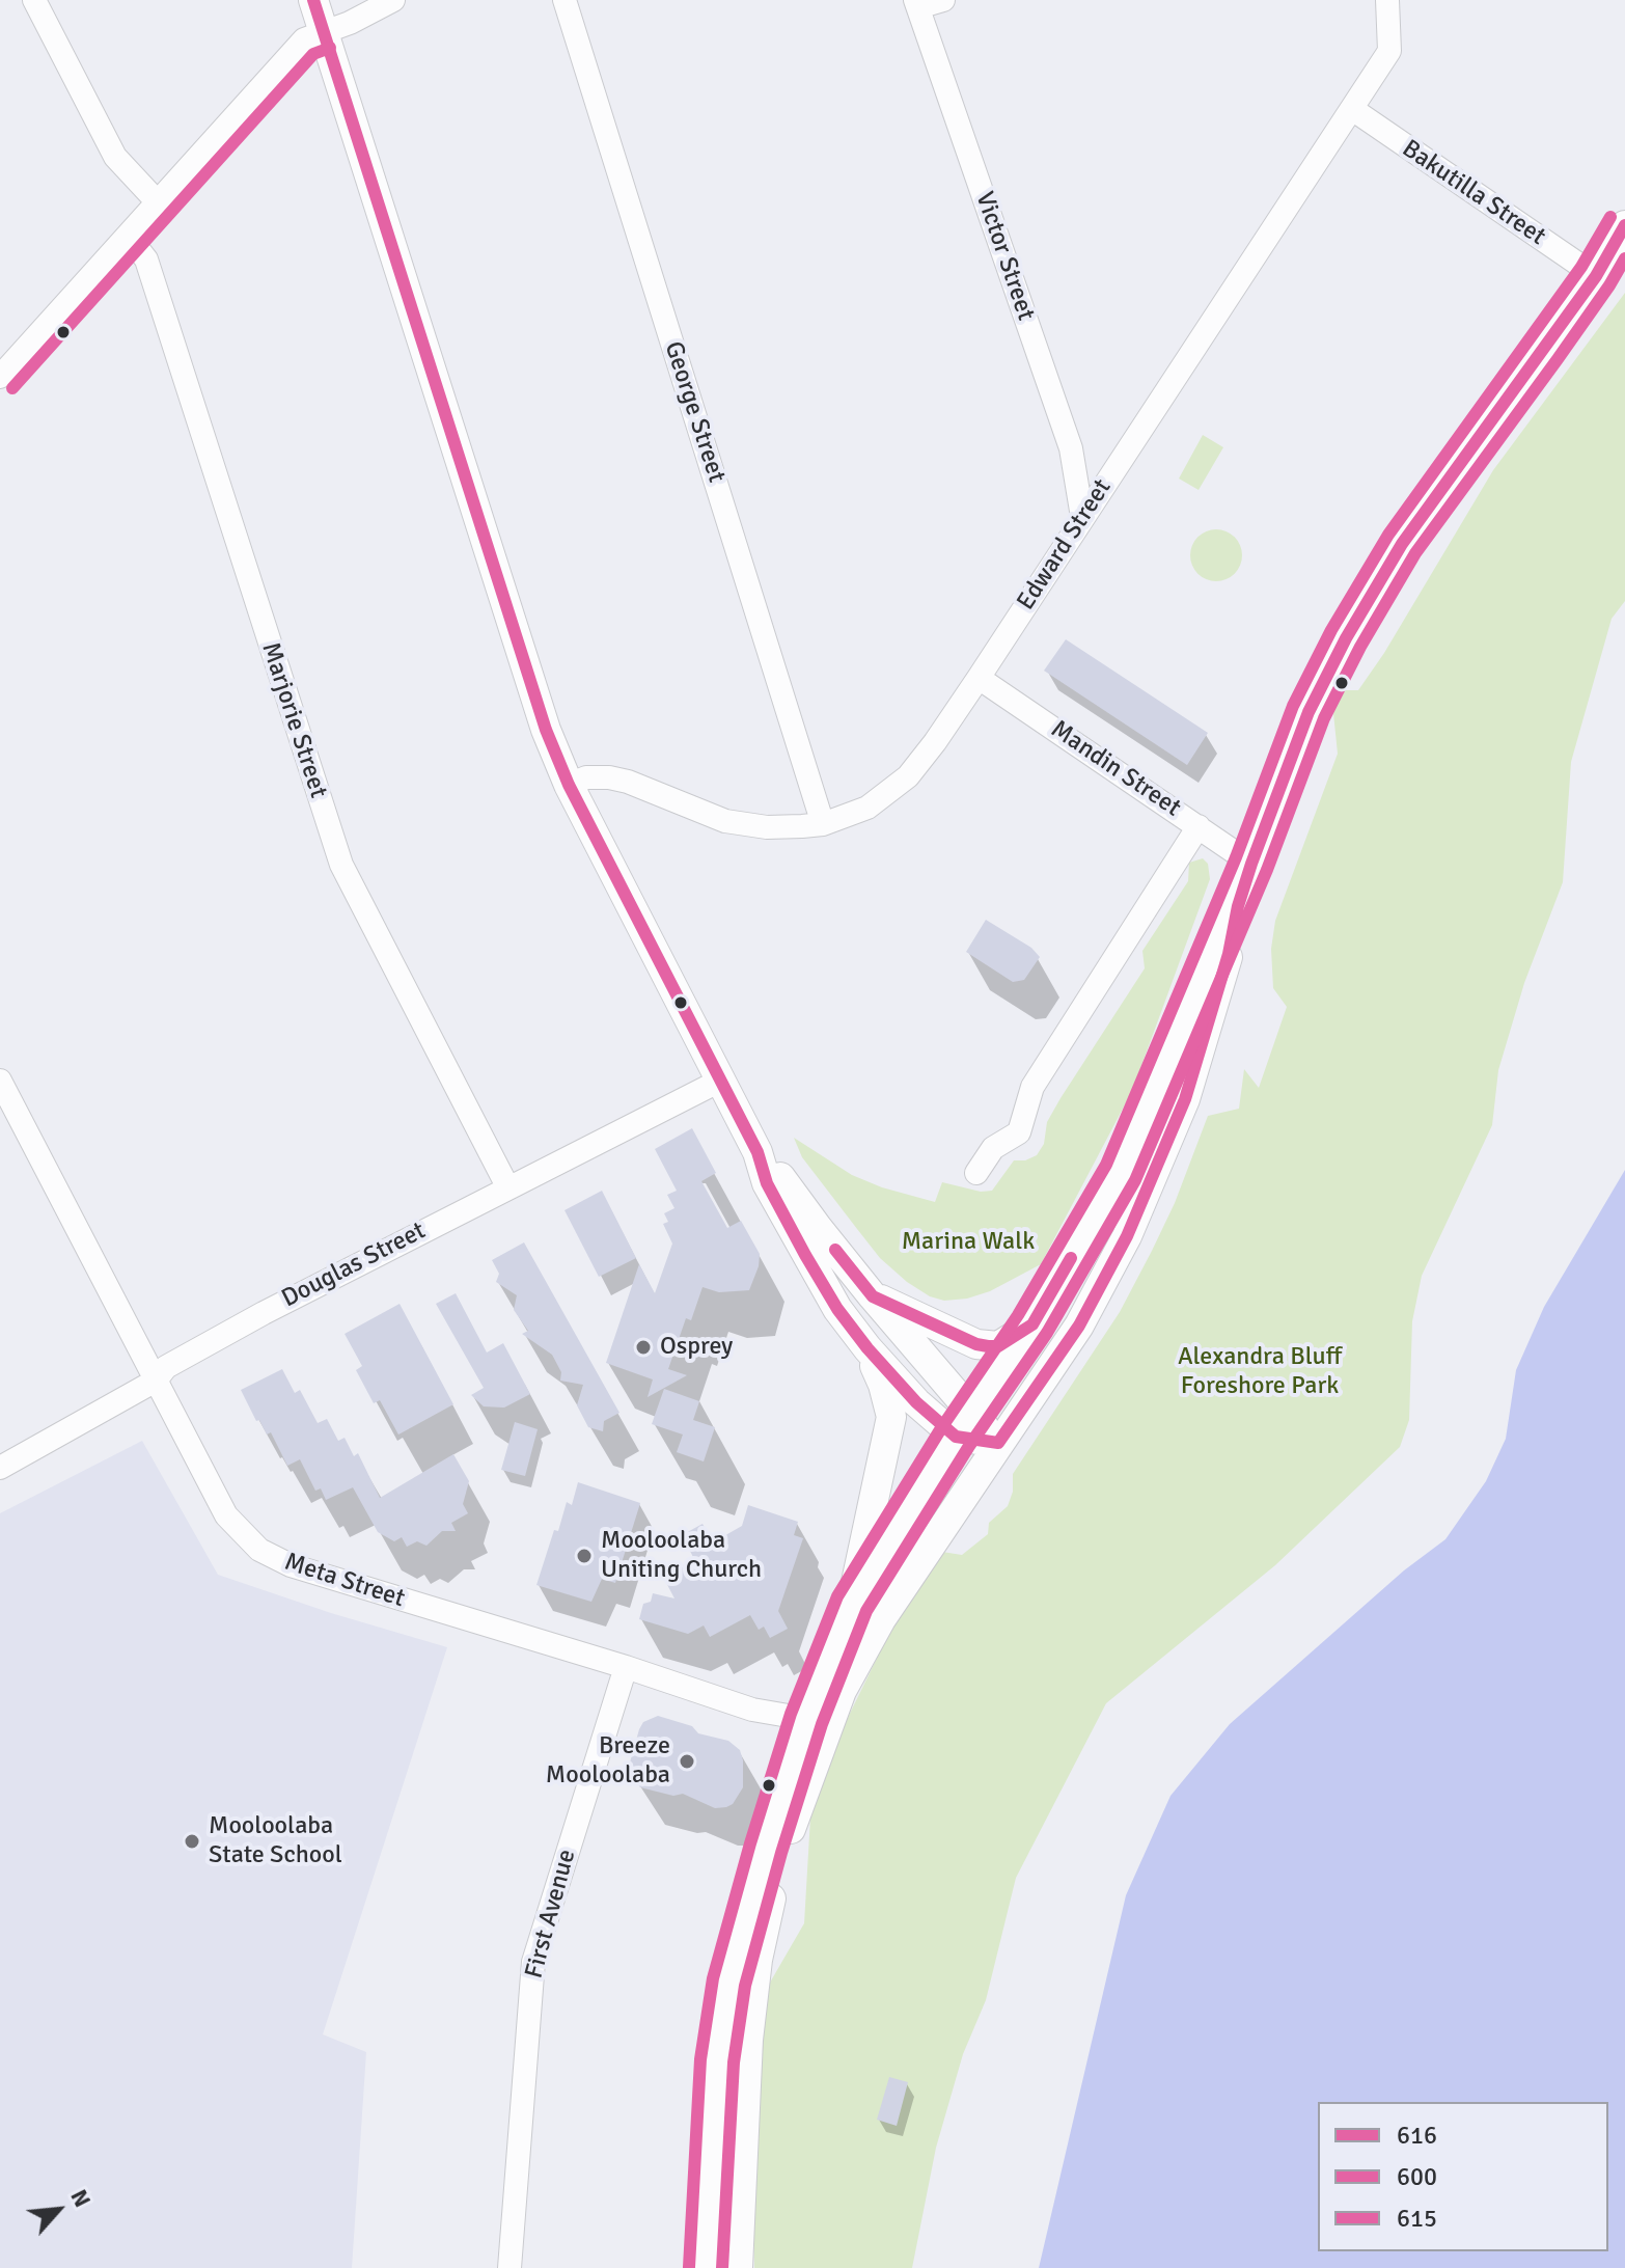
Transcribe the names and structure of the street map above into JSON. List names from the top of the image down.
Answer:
{
  "streets": {
    "street": [
      "Bakutilla Street",
      "Victor Street",
      "George Street",
      "Edward Street",
      "Marjorie Street",
      "Mandin Street",
      "Douglas Street",
      "Meta Street",
      "First Avenue"
    ]
  },
  "crossings": [
    ["Bakutilla Street", "Edward Street"],
    ["Victor Street", "Edward Street"],
    ["George Street", "Edward Street"],
    ["Edward Street", "Mandin Street"],
    ["Marjorie Street", "Douglas Street"],
    ["Douglas Street", "Meta Street"],
    ["Meta Street", "First Avenue"]
  ],
  "parks": ["Marina Walk", "Alexandra Bluff Foreshore Park"],
  "places": [
    "Osprey",
    "Mooloolaba Uniting Church",
    "Breeze Mooloolaba",
    "Mooloolaba State School"
  ],
  "lines": ["transit line 616", "transit line 615", "transit line 600"],
  "legend": ["616", "600", "615"],
  "north": "top right"
}
